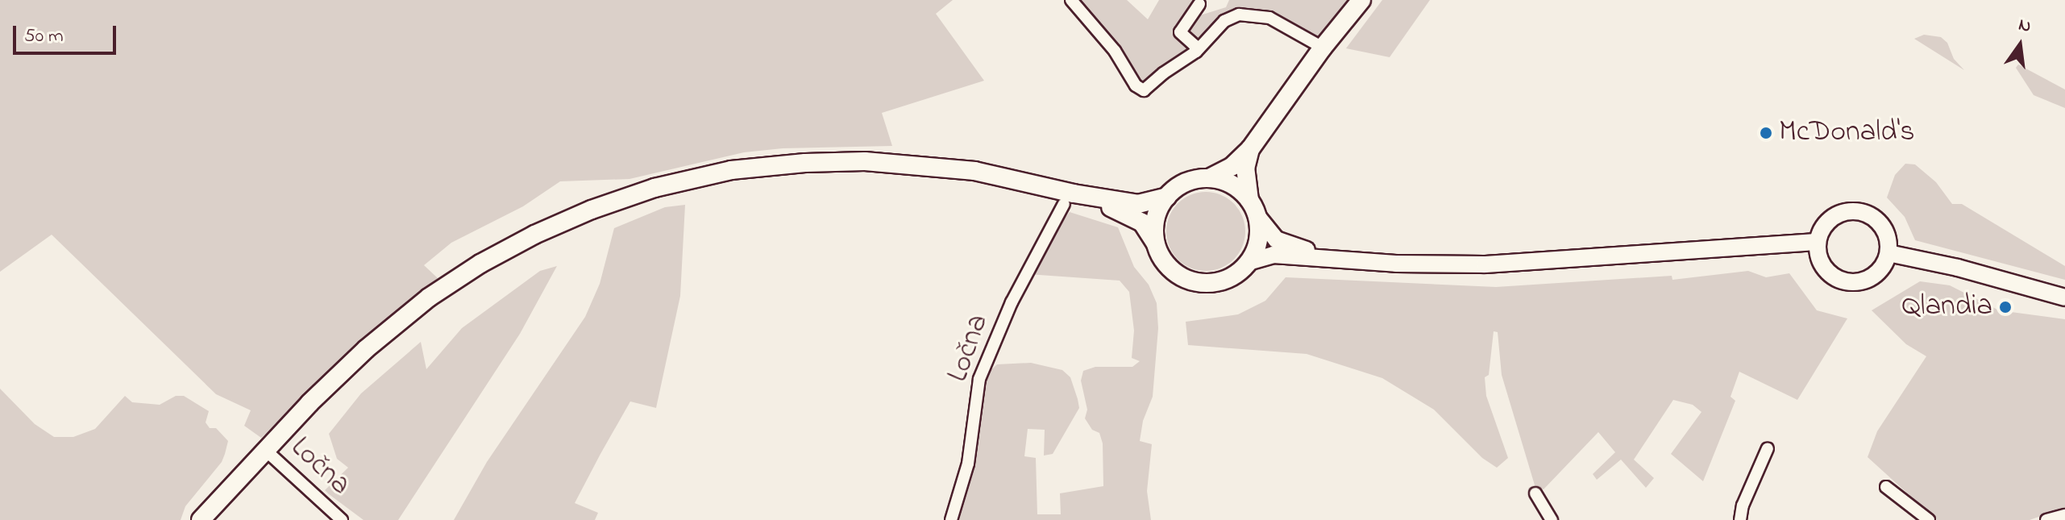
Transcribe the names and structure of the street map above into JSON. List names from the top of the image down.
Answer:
{
  "streets": {
    "street": ["Ločna"]
  },
  "places": ["McDonald's", "Qlandia"],
  "scale_bar": "50 m",
  "north": "top"
}
